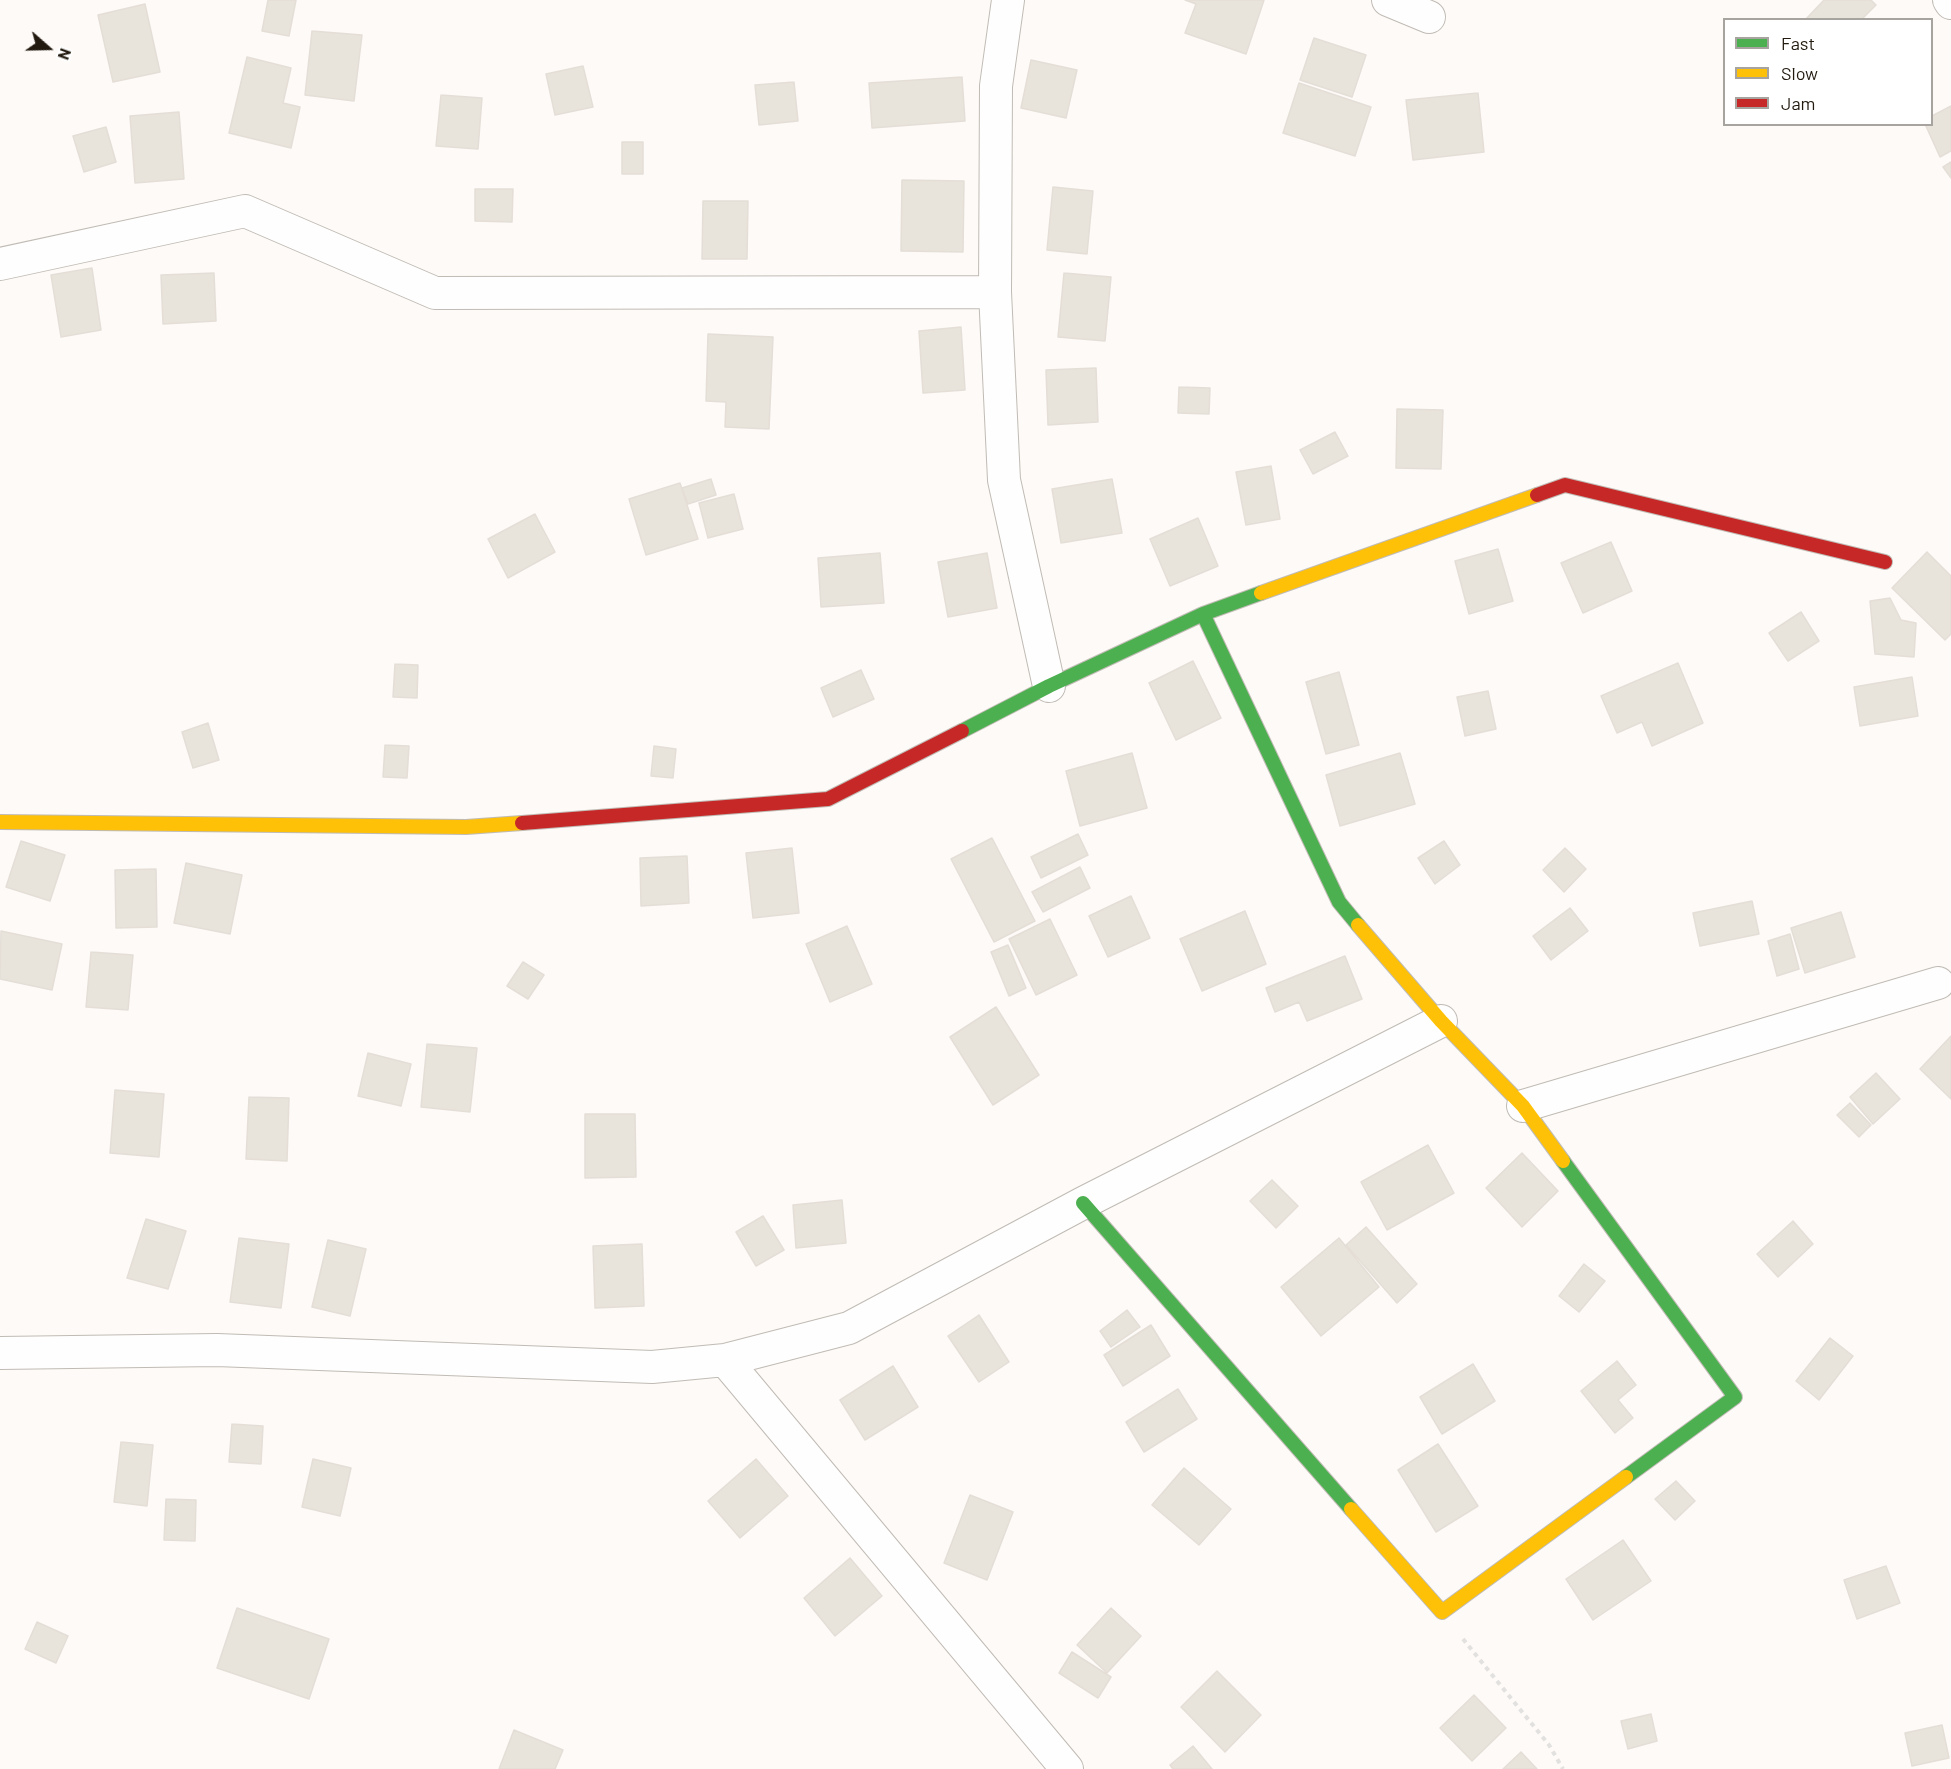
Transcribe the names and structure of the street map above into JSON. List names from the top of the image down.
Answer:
{
  "legend": ["Fast", "Slow", "Jam"],
  "north": "right"
}
